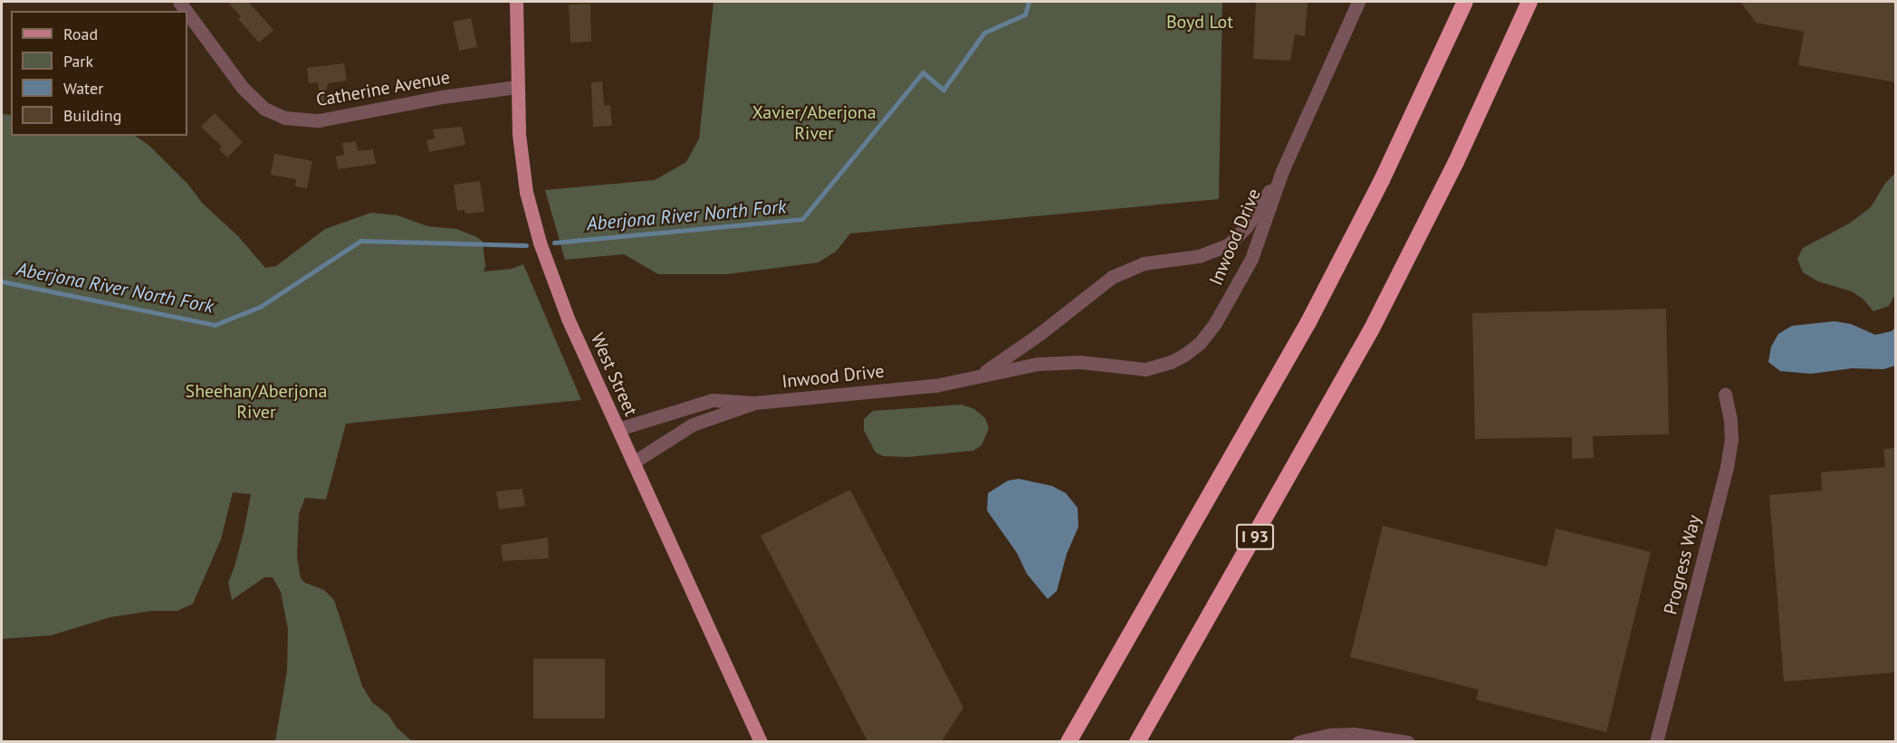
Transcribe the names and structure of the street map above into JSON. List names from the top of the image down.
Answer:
{
  "streets": {
    "highway": ["I 93"],
    "main road": ["West Street"],
    "street": ["Catherine Avenue", "Inwood Drive", "Progress Way"]
  },
  "crossings": [
    ["Catherine Avenue", "West Street"],
    ["Inwood Drive", "West Street"]
  ],
  "water": ["Aberjona River North Fork"],
  "parks": ["Boyd Lot", "Xavier/Aberjona River", "Sheehan/Aberjona River"],
  "legend": [
    "Road",
    "Park",
    "Water",
    "Building"
  ]
}
